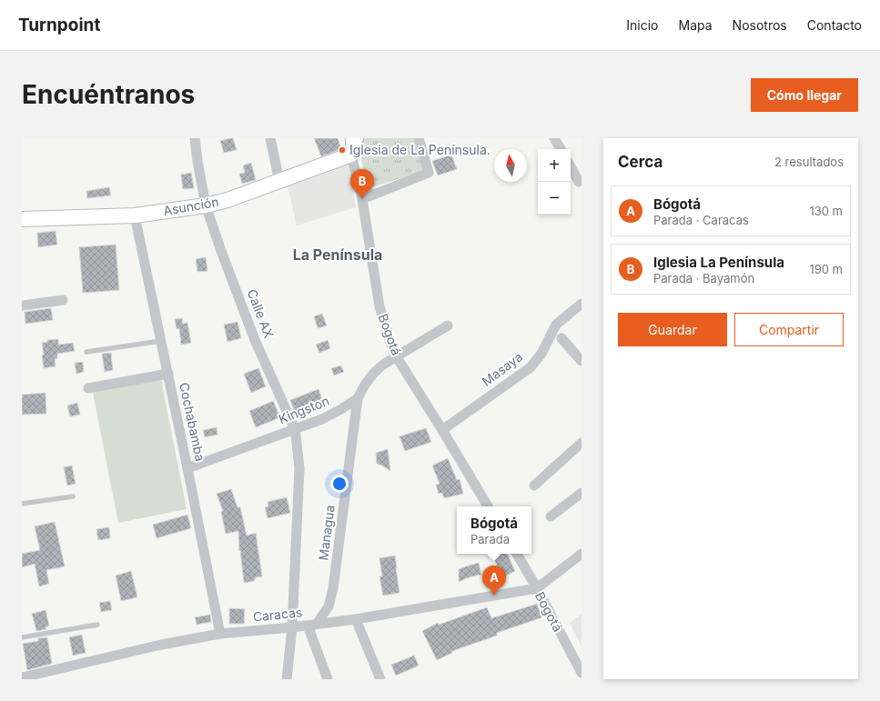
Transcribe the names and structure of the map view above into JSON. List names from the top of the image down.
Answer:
{
  "streets": {
    "street": [
      "Asunción",
      "Calle AX",
      "Bogotá",
      "Masaya",
      "Kingston",
      "Cochabamba",
      "Managua",
      "Caracas"
    ]
  },
  "crossings": [
    ["Asunción", "Calle AX"],
    ["Asunción", "Bogotá"],
    ["Asunción", "Cochabamba"],
    ["Calle AX", "Kingston"],
    ["Calle AX", "Caracas"],
    ["Bogotá", "Masaya"],
    ["Bogotá", "Kingston"],
    ["Bogotá", "Caracas"],
    ["Kingston", "Cochabamba"],
    ["Kingston", "Managua"],
    ["Cochabamba", "Caracas"],
    ["Managua", "Caracas"]
  ],
  "districts": ["La Península"],
  "places": ["Iglesia de La Península."],
  "north": "top",
  "page": {
    "header": "Turnpoint",
    "nav": [
      "Inicio",
      "Mapa",
      "Nosotros",
      "Contacto"
    ],
    "buttons": [
      "Cómo llegar",
      ["Guardar", "Compartir"]
    ],
    "title": "Encuéntranos",
    "heading": ["Cerca", "2 resultados"],
    "map_buttons": ["+", "−"],
    "pins": ["B", "A"],
    "list": [
      {
        "mark": "A",
        "name": "Bógotá",
        "note": "Parada · Caracas",
        "value": "130 m"
      },
      {
        "mark": "B",
        "name": "Iglesia La Península",
        "note": "Parada · Bayamón",
        "value": "190 m"
      }
    ],
    "popup": ["Bógotá", "Parada"]
  }
}
